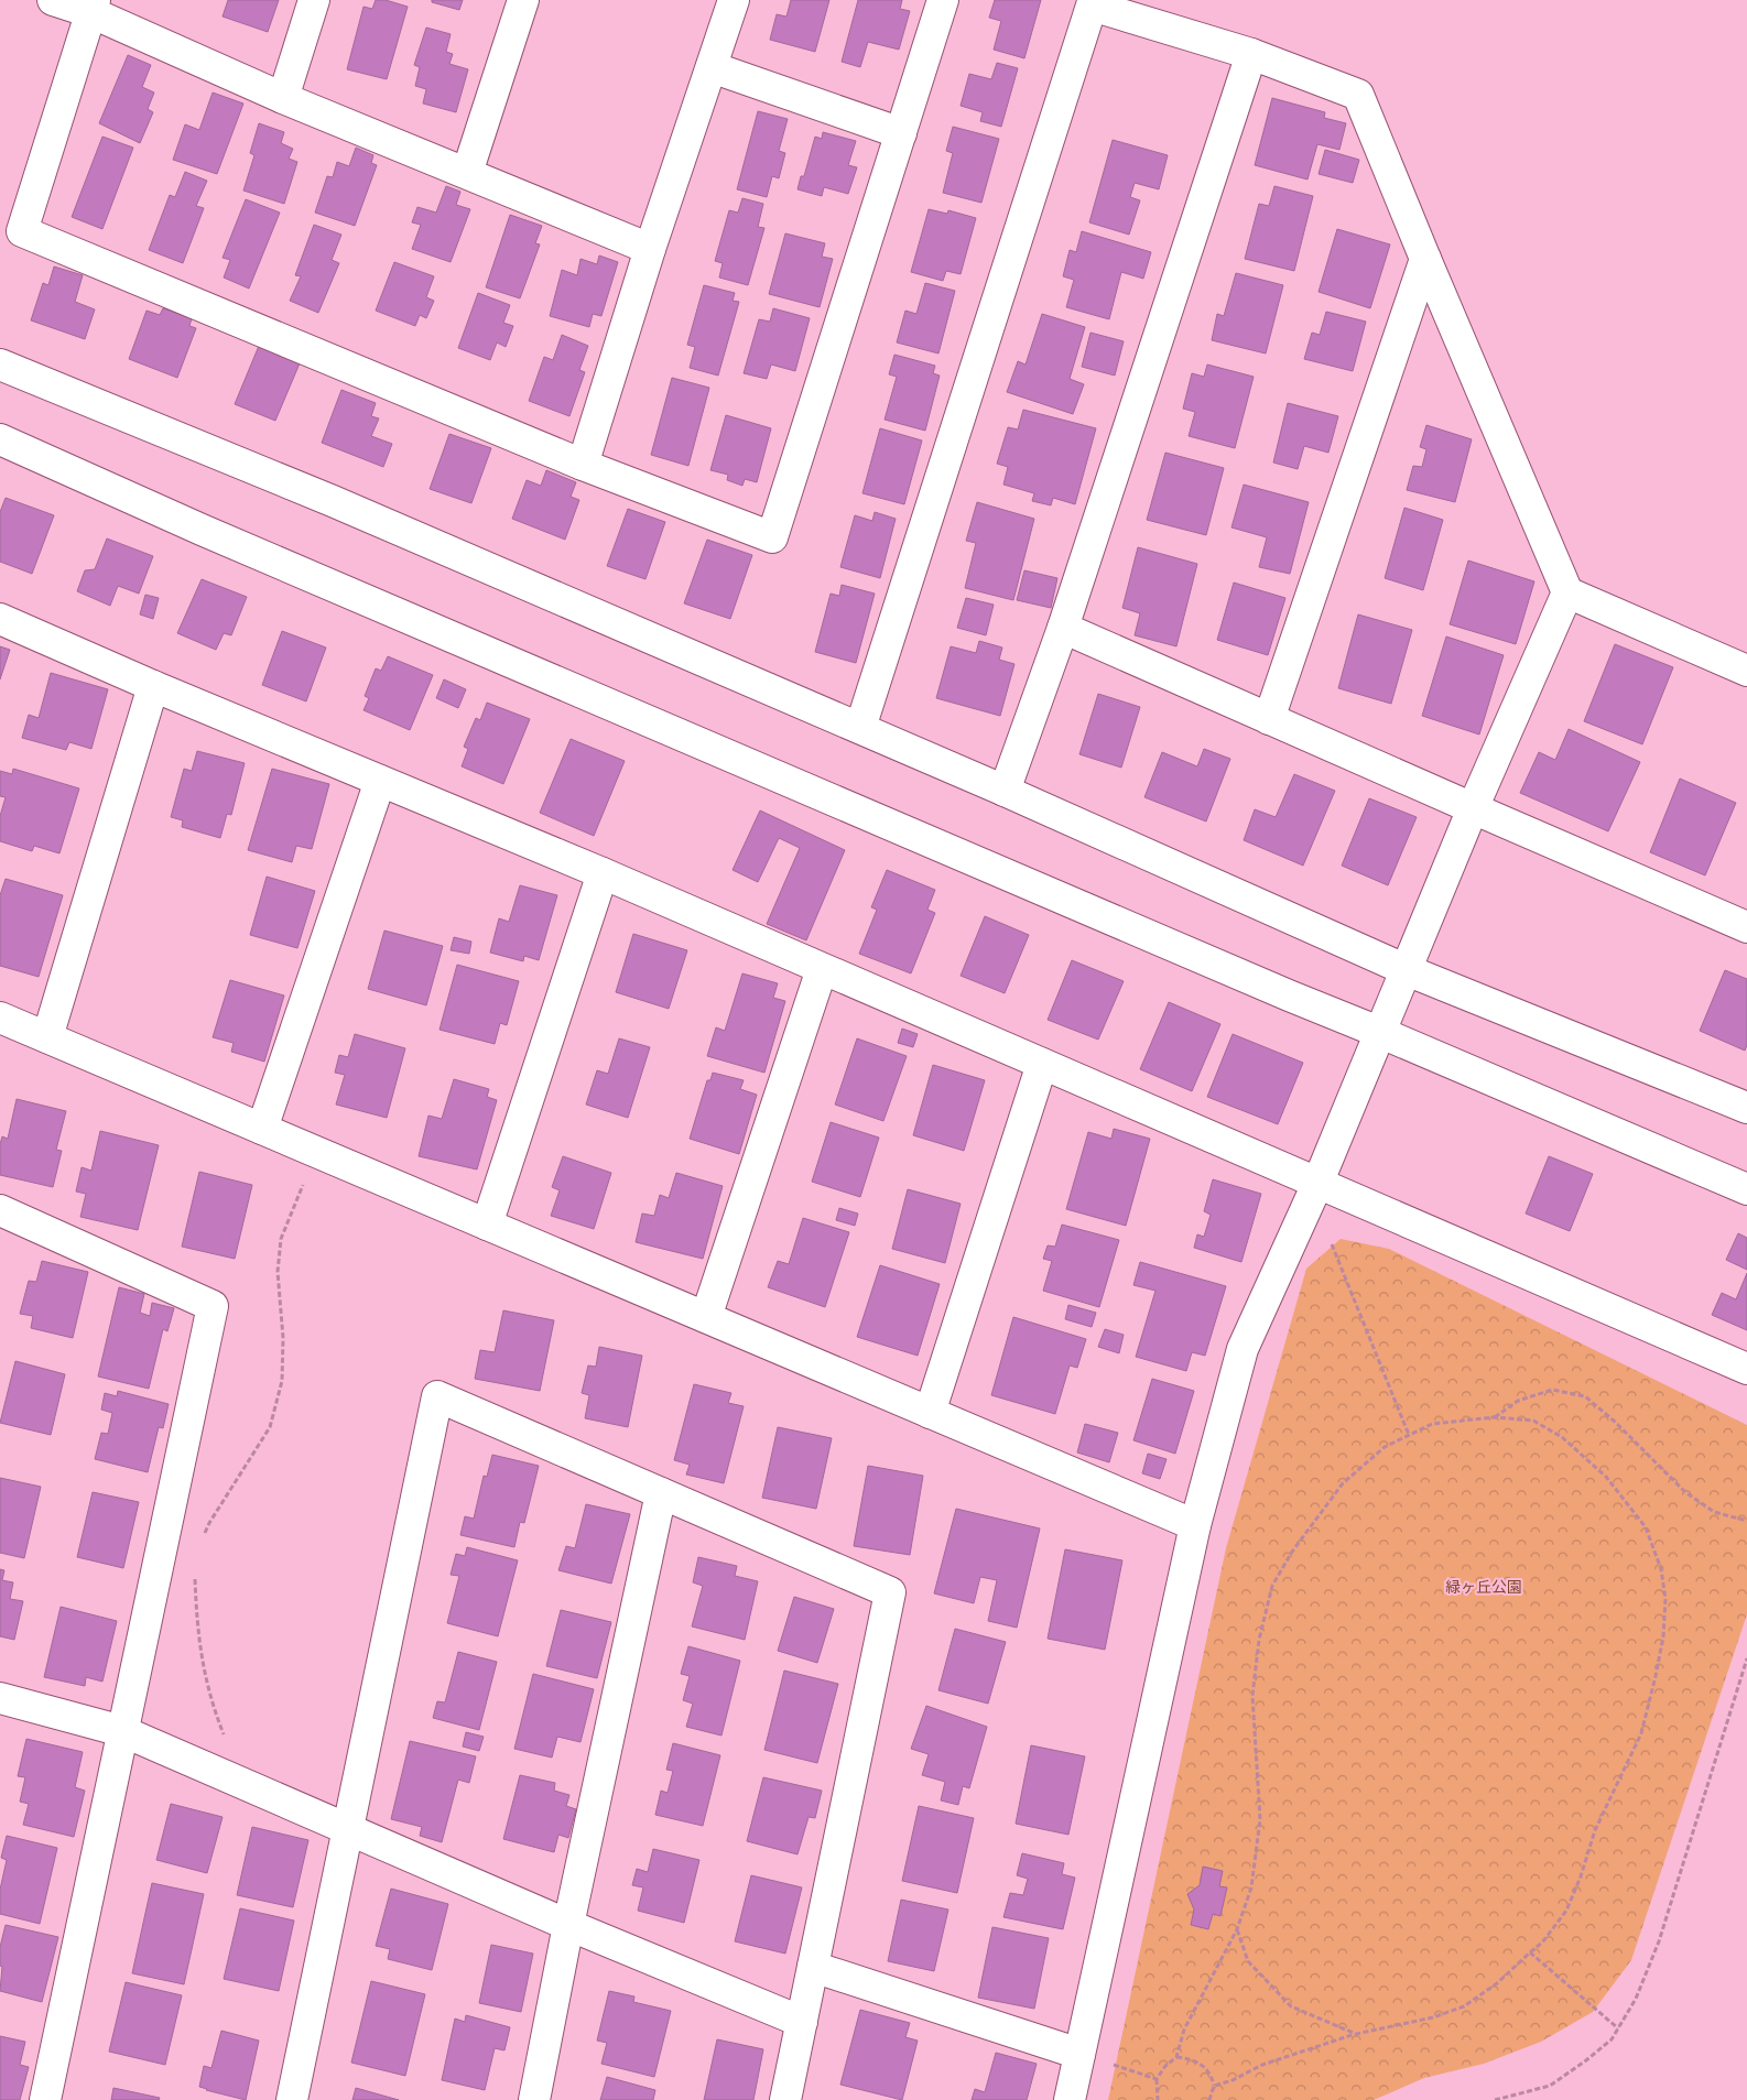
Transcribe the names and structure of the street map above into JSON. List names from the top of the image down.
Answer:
{
  "parks": ["緑ヶ丘公園"]
}
